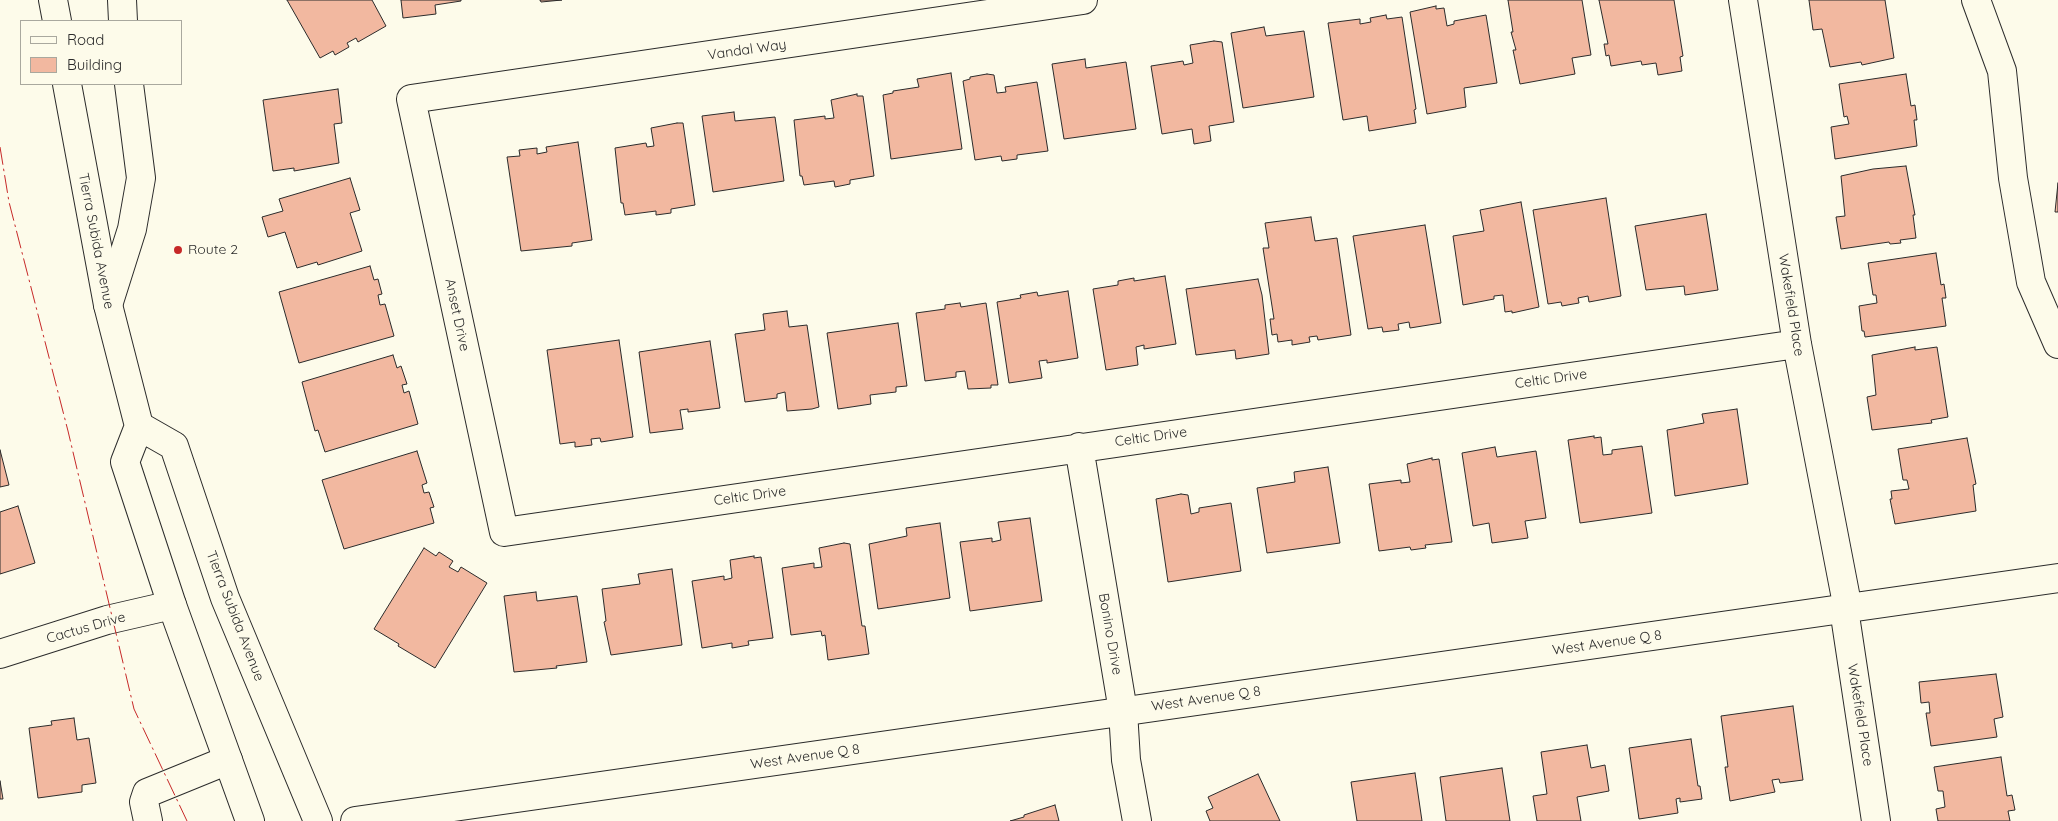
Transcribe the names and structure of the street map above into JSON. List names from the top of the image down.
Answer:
{
  "streets": {
    "street": [
      "Vandal Way",
      "Tierra Subida Avenue",
      "Wakefield Place",
      "Anset Drive",
      "Celtic Drive",
      "Cactus Drive",
      "Bonino Drive",
      "West Avenue Q 8"
    ]
  },
  "crossings": [
    ["Vandal Way", "Anset Drive"],
    ["Wakefield Place", "Celtic Drive"],
    ["Wakefield Place", "West Avenue Q 8"],
    ["Anset Drive", "Celtic Drive"],
    ["Celtic Drive", "Bonino Drive"],
    ["Bonino Drive", "West Avenue Q 8"]
  ],
  "places": ["Route 2"],
  "legend": ["Road", "Building"]
}
